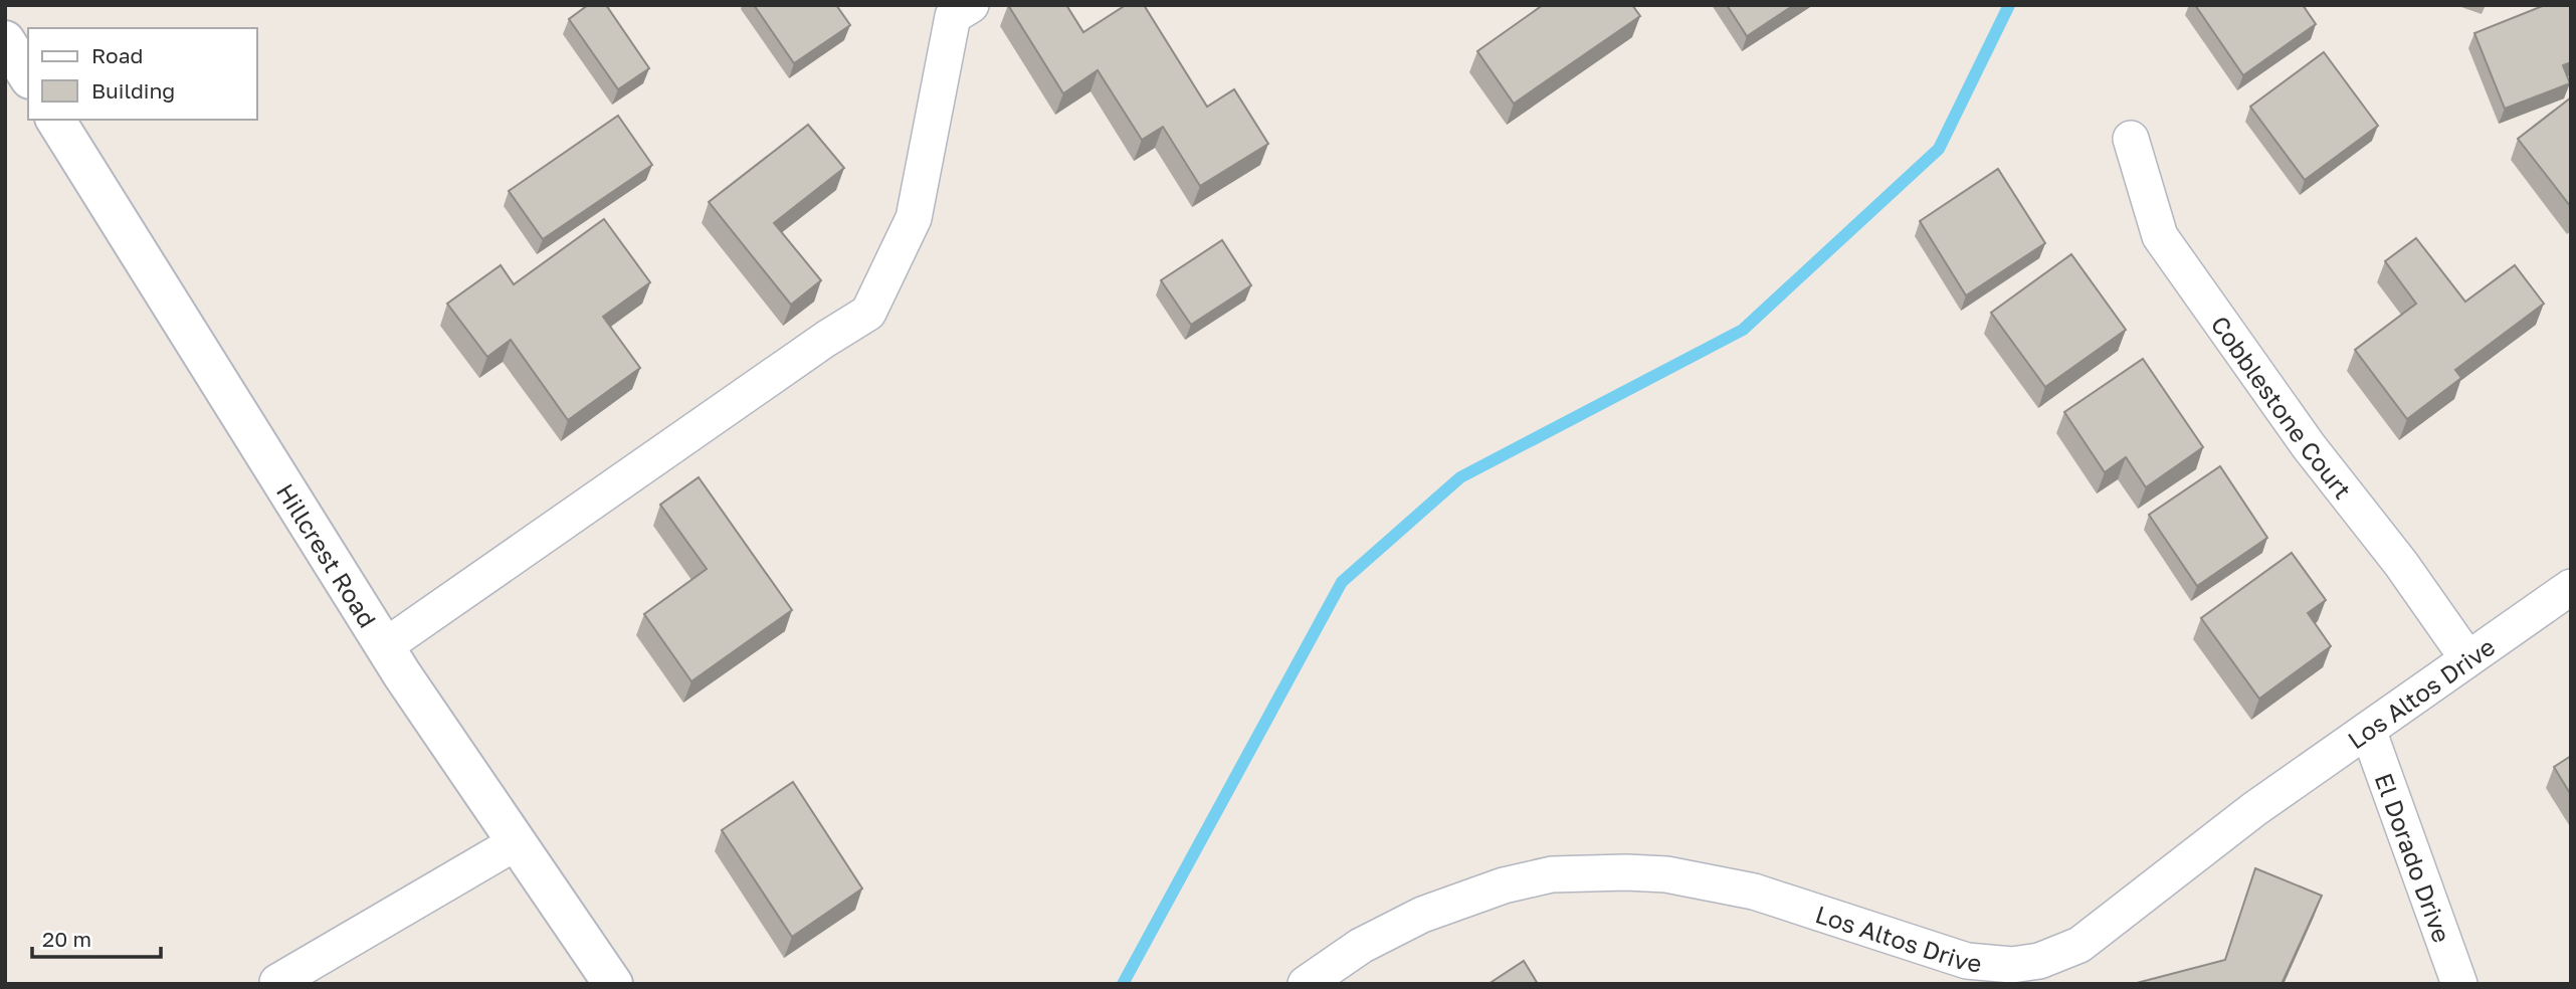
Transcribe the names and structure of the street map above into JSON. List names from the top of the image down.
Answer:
{
  "streets": {
    "street": [
      "Cobblestone Court",
      "Hillcrest Road",
      "Los Altos Drive",
      "El Dorado Drive"
    ]
  },
  "crossings": [
    ["Cobblestone Court", "Los Altos Drive"],
    ["Los Altos Drive", "El Dorado Drive"]
  ],
  "legend": ["Road", "Building"],
  "scale_bar": "20 m"
}
